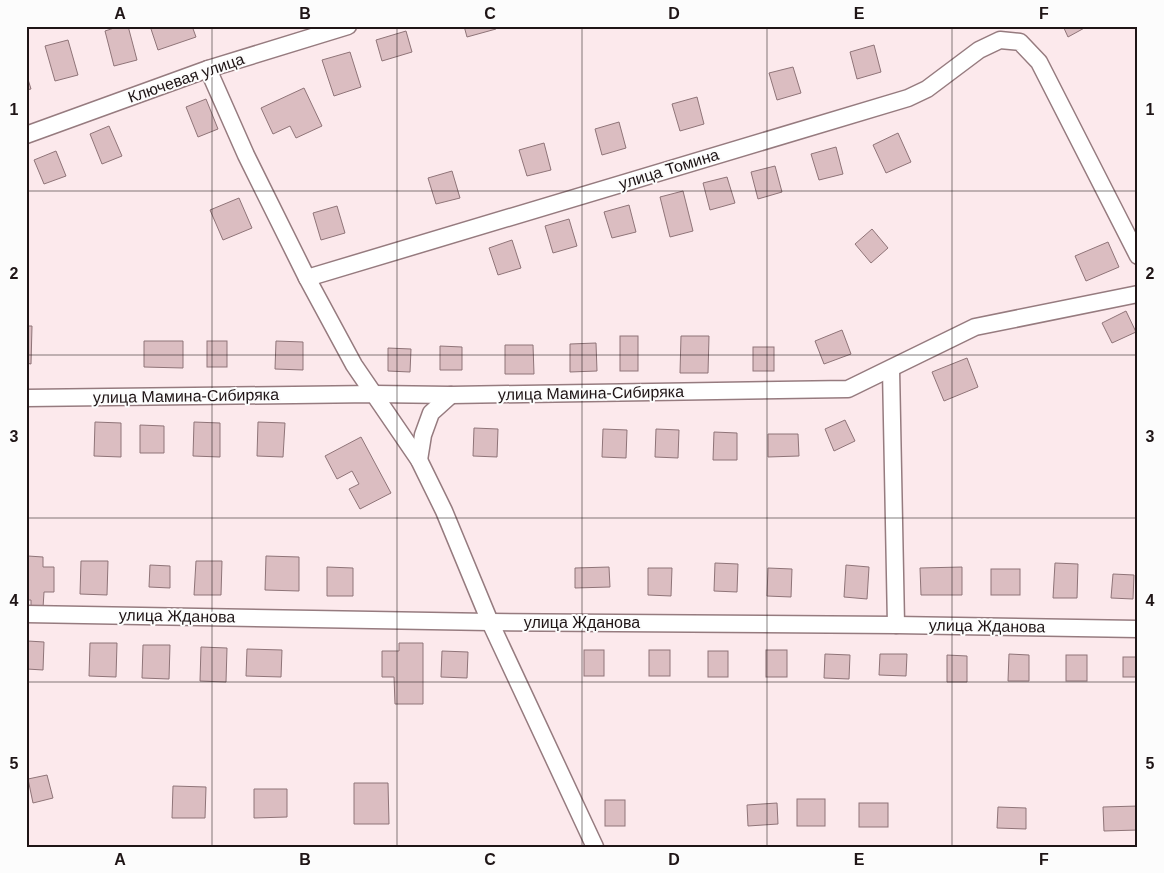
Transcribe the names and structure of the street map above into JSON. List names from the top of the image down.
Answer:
{
  "streets": {
    "street": [
      "Ключевая улица",
      "улица Томина",
      "улица Мамина-Сибиряка",
      "улица Жданова"
    ]
  },
  "grid": {
    "columns": [
      "A",
      "B",
      "C",
      "D",
      "E",
      "F"
    ],
    "rows": [
      "1",
      "2",
      "3",
      "4",
      "5"
    ]
  }
}
